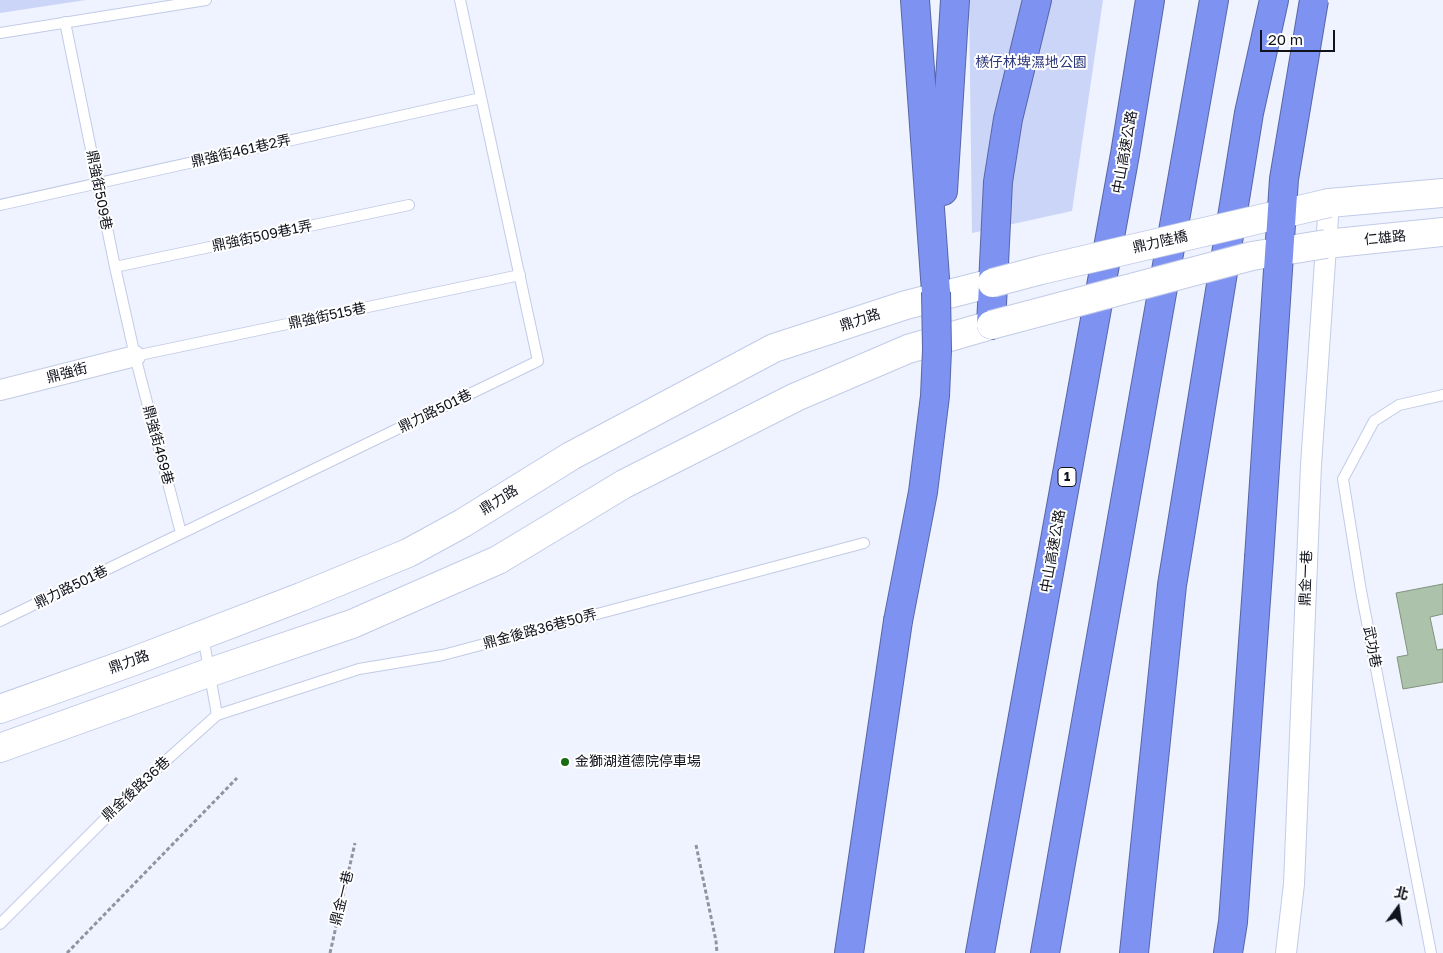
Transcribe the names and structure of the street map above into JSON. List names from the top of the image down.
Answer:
{
  "streets": {
    "highway": ["中山高速公路", "1"],
    "street": [
      "仁雄路",
      "鼎力陸橋",
      "鼎力路",
      "鼎強街",
      "鼎金一巷"
    ],
    "lane": [
      "鼎強街461巷2弄",
      "鼎強街509巷",
      "鼎強街509巷1弄",
      "鼎強街515巷",
      "鼎力路501巷",
      "鼎強街469巷",
      "鼎金後路36巷50弄",
      "武功巷",
      "鼎金後路36巷"
    ]
  },
  "crossings": [
    ["鼎強街461巷2弄", "鼎強街509巷"],
    ["鼎強街461巷2弄", "鼎力路501巷"],
    ["鼎強街509巷", "鼎強街509巷1弄"],
    ["鼎強街509巷", "鼎強街515巷"],
    ["鼎強街509巷", "鼎強街"],
    ["鼎強街509巷", "鼎強街469巷"],
    ["仁雄路", "鼎金一巷"],
    ["鼎力陸橋", "鼎力路"],
    ["鼎力陸橋", "鼎金一巷"],
    ["鼎強街515巷", "鼎強街"],
    ["鼎強街515巷", "鼎力路501巷"],
    ["鼎強街515巷", "鼎強街469巷"],
    ["鼎強街", "鼎強街469巷"],
    ["鼎力路501巷", "鼎強街469巷"],
    ["鼎金後路36巷50弄", "鼎金後路36巷"]
  ],
  "parks": ["檨仔林埤濕地公園"],
  "places": ["金獅湖道德院停車場"],
  "scale_bar": "20 m",
  "north": "top"
}
